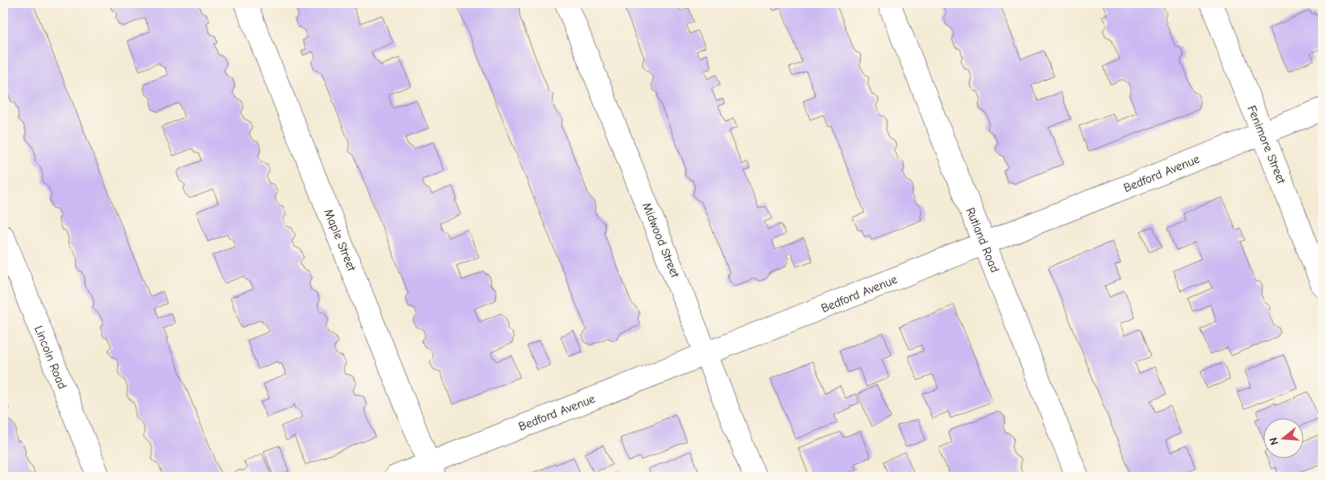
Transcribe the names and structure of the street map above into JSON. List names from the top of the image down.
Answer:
{
  "streets": {
    "street": [
      "Fenimore Street",
      "Bedford Avenue",
      "Maple Street",
      "Midwood Street",
      "Rutland Road",
      "Lincoln Road"
    ]
  },
  "crossings": [
    ["Fenimore Street", "Bedford Avenue"],
    ["Bedford Avenue", "Maple Street"],
    ["Bedford Avenue", "Midwood Street"],
    ["Bedford Avenue", "Rutland Road"]
  ],
  "north": "left"
}
